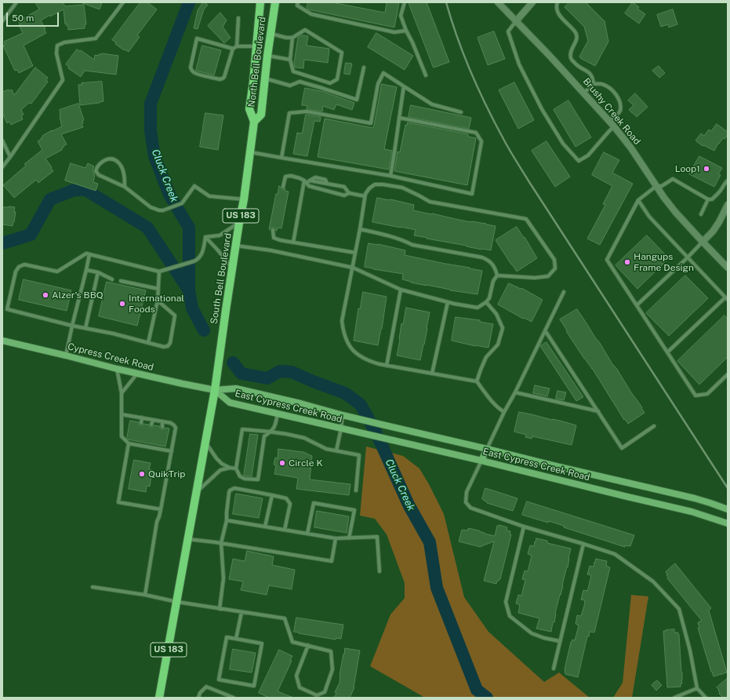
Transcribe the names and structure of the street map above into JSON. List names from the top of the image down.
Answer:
{
  "streets": {
    "main road": [
      "North Bell Boulevard",
      "US 183",
      "South Bell Boulevard",
      "Cypress Creek Road",
      "East Cypress Creek Road"
    ],
    "street": ["Brushy Creek Road"]
  },
  "crossings": [
    ["North Bell Boulevard", "South Bell Boulevard"],
    ["US 183", "South Bell Boulevard"],
    ["US 183", "Cypress Creek Road"],
    ["US 183", "East Cypress Creek Road"],
    ["South Bell Boulevard", "Cypress Creek Road"],
    ["South Bell Boulevard", "East Cypress Creek Road"],
    ["Cypress Creek Road", "East Cypress Creek Road"]
  ],
  "water": ["Cluck Creek"],
  "places": [
    "Loop1",
    "Hangups Frame Design",
    "Alzer's BBQ",
    "International Foods",
    "Circle K",
    "QuikTrip"
  ],
  "scale_bar": "50 m"
}
